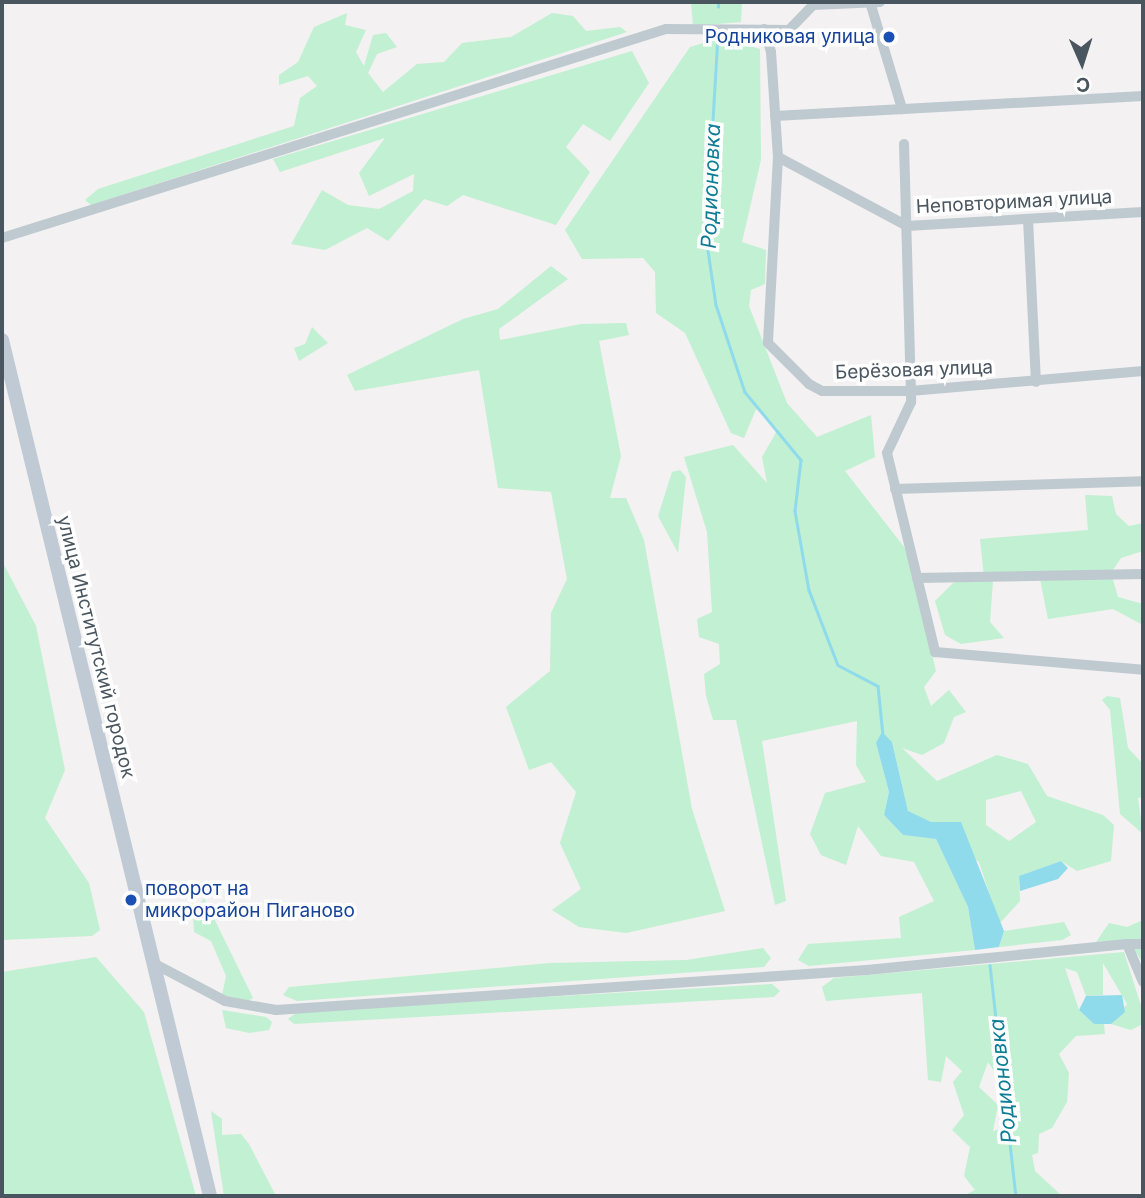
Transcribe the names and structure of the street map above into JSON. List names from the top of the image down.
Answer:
{
  "streets": {
    "street": ["Неповторимая улица", "Берёзовая улица", "улица Институтский городок"]
  },
  "crossings": [
    ["Неповторимая улица", "Берёзовая улица"]
  ],
  "water": ["Родионовка"],
  "places": ["Родниковая улица", "поворот на микрорайон Пиганово"],
  "north": "bottom"
}
